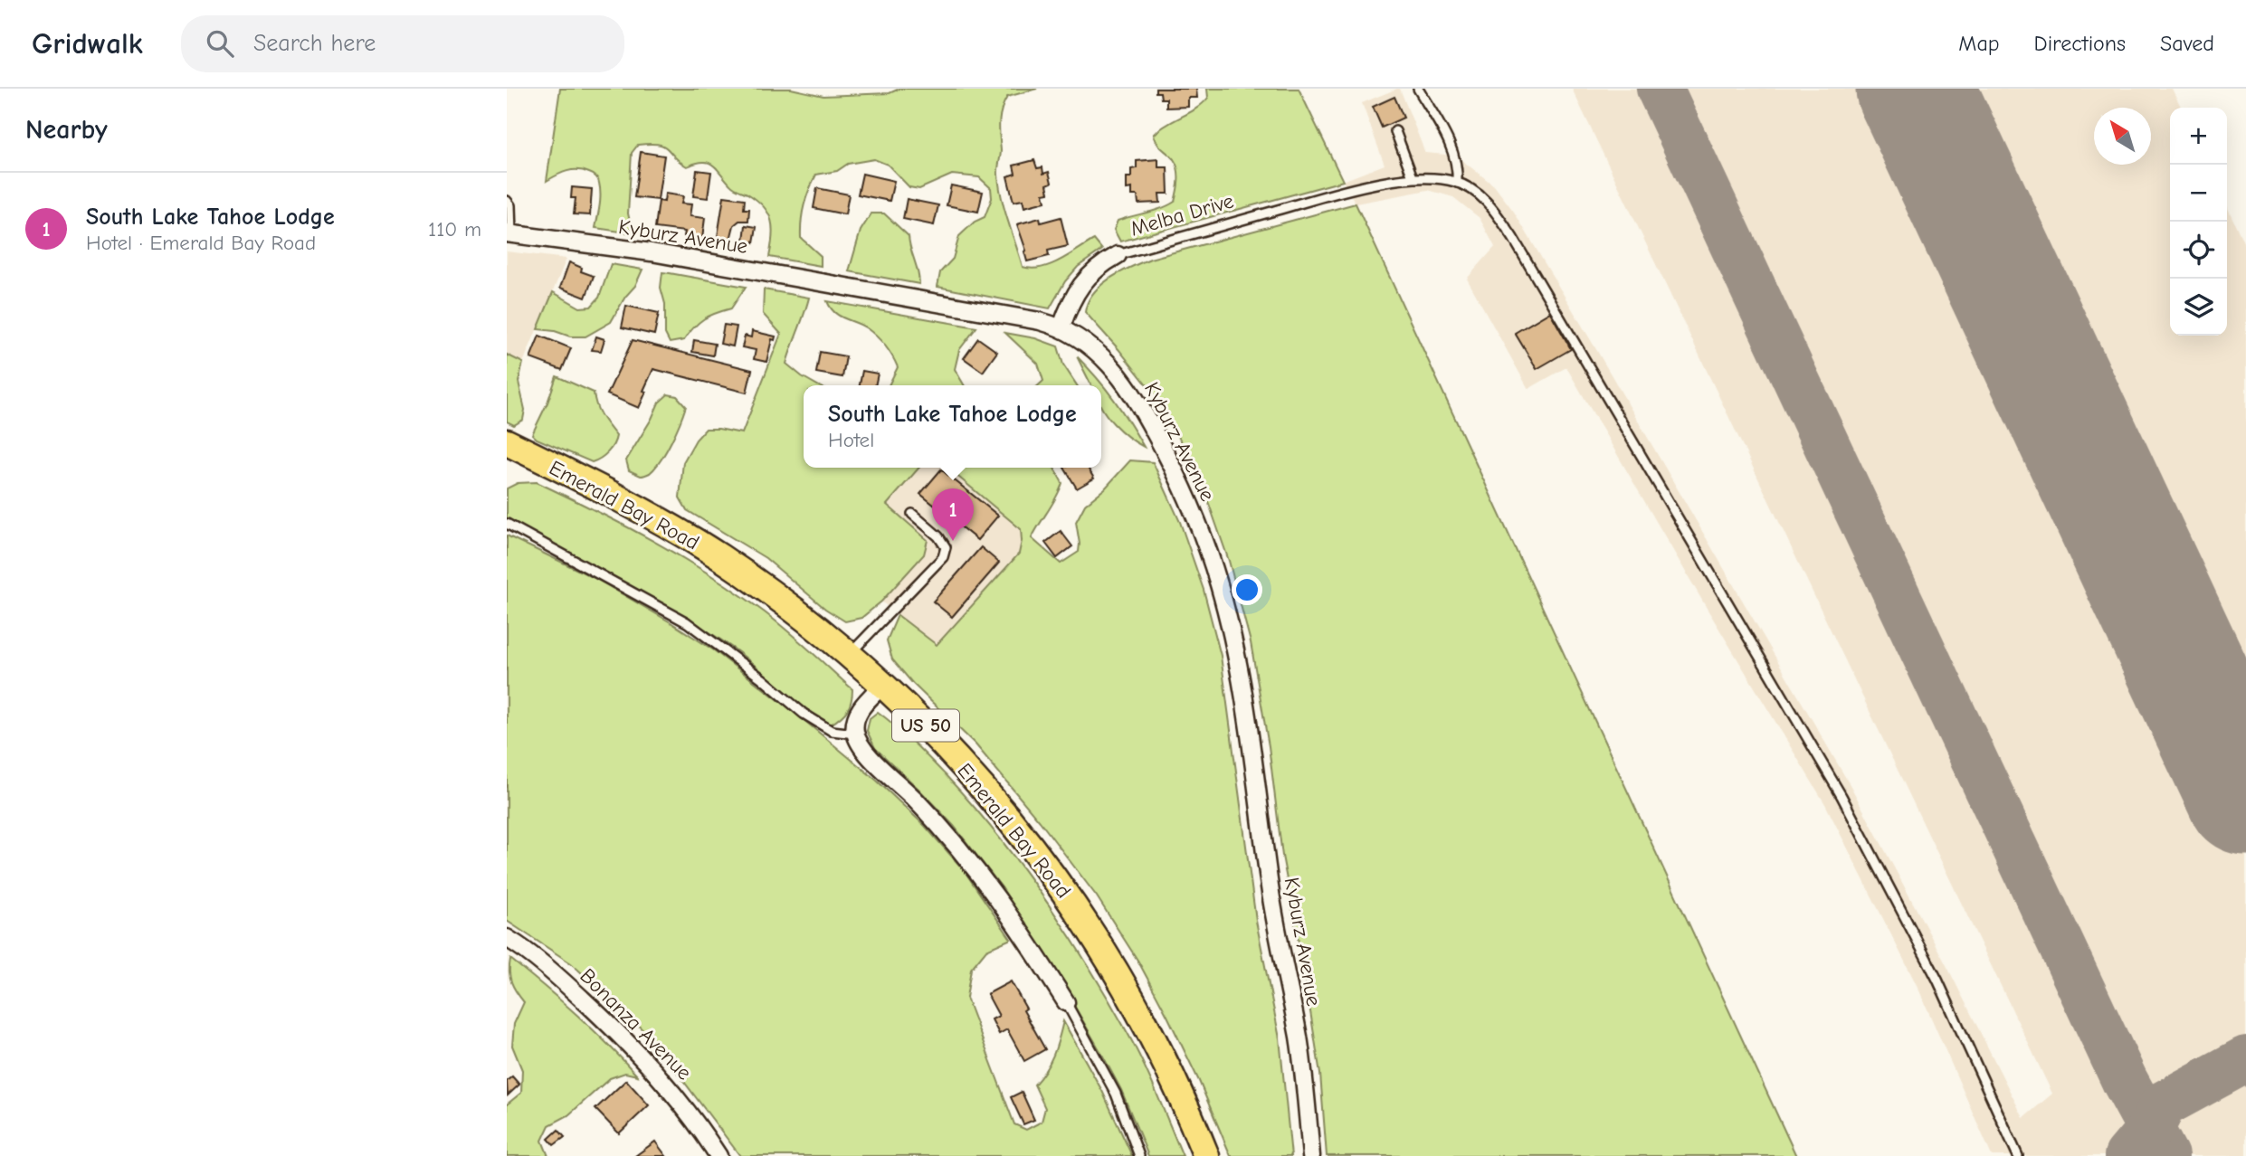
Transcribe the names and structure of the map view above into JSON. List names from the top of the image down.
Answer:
{
  "streets": {
    "highway": ["Emerald Bay Road", "US 50"],
    "street": ["Melba Drive", "Kyburz Avenue", "Bonanza Avenue"]
  },
  "crossings": [
    ["Melba Drive", "Kyburz Avenue"]
  ],
  "north": "top left",
  "page": {
    "header": "Gridwalk",
    "search": "Search here",
    "nav": ["Map", "Directions", "Saved"],
    "heading": "Nearby",
    "map_buttons": ["+", "−"],
    "list": [
      {
        "mark": "1",
        "name": "South Lake Tahoe Lodge",
        "note": "Hotel · Emerald Bay Road",
        "value": "110 m"
      }
    ],
    "popup": ["South Lake Tahoe Lodge", "Hotel"],
    "pins": "1"
  }
}
